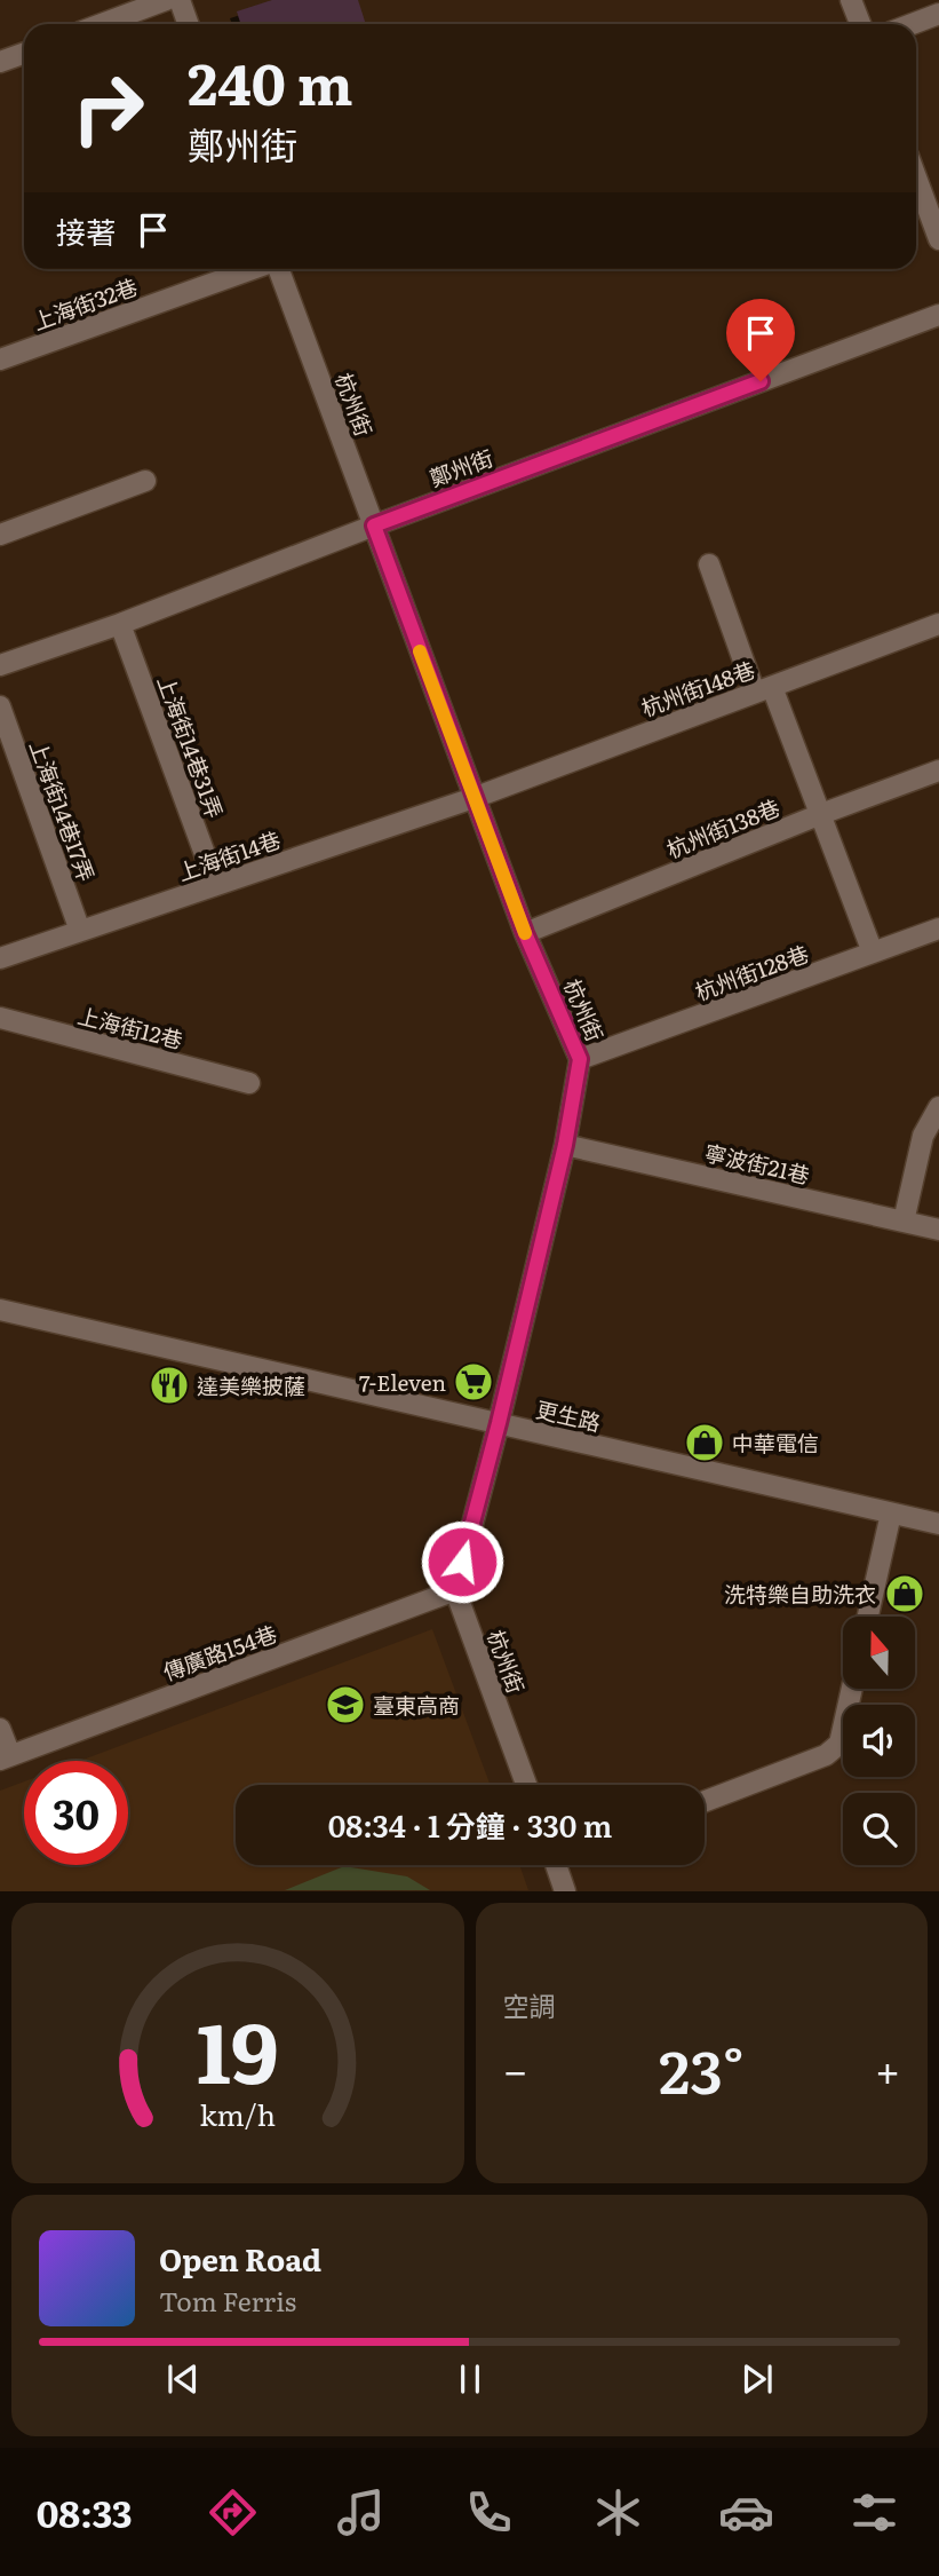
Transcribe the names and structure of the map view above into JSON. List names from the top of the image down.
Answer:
{
  "streets": {
    "street": [
      "上海街32巷",
      "杭州街",
      "鄭州街",
      "杭州街148巷",
      "上海街14巷31弄",
      "上海街14巷17弄",
      "杭州街138巷",
      "上海街14巷",
      "杭州街128巷",
      "上海街12巷",
      "寧波街21巷",
      "更生路",
      "傳廣路154巷"
    ]
  },
  "crossings": [
    ["杭州街", "鄭州街"],
    ["杭州街", "杭州街148巷"],
    ["杭州街", "杭州街138巷"],
    ["杭州街", "上海街14巷"],
    ["杭州街", "杭州街128巷"],
    ["杭州街", "寧波街21巷"],
    ["杭州街", "更生路"],
    ["杭州街", "傳廣路154巷"],
    ["鄭州街", "上海街14巷31弄"],
    ["杭州街148巷", "上海街14巷"],
    ["上海街14巷31弄", "上海街14巷"],
    ["上海街14巷17弄", "上海街14巷"]
  ],
  "places": {
    "supermarket": ["7-Eleven"],
    "restaurant": ["達美樂披薩"],
    "shop": ["中華電信", "洗特樂自助洗衣"],
    "school or university": ["臺東高商"]
  },
  "north": "top",
  "page": {
    "turn": ["240 m", "鄭州街"],
    "then": "接著",
    "limit": "30",
    "trip": "08:34 · 1 分鐘 · 330 m",
    "tile": "空調",
    "heat": ["−", "23°", "+"],
    "song": ["Open Road", "Tom Ferris"],
    "tabs": "08:33",
    "gauge": ["19", "km/h"]
  }
}
